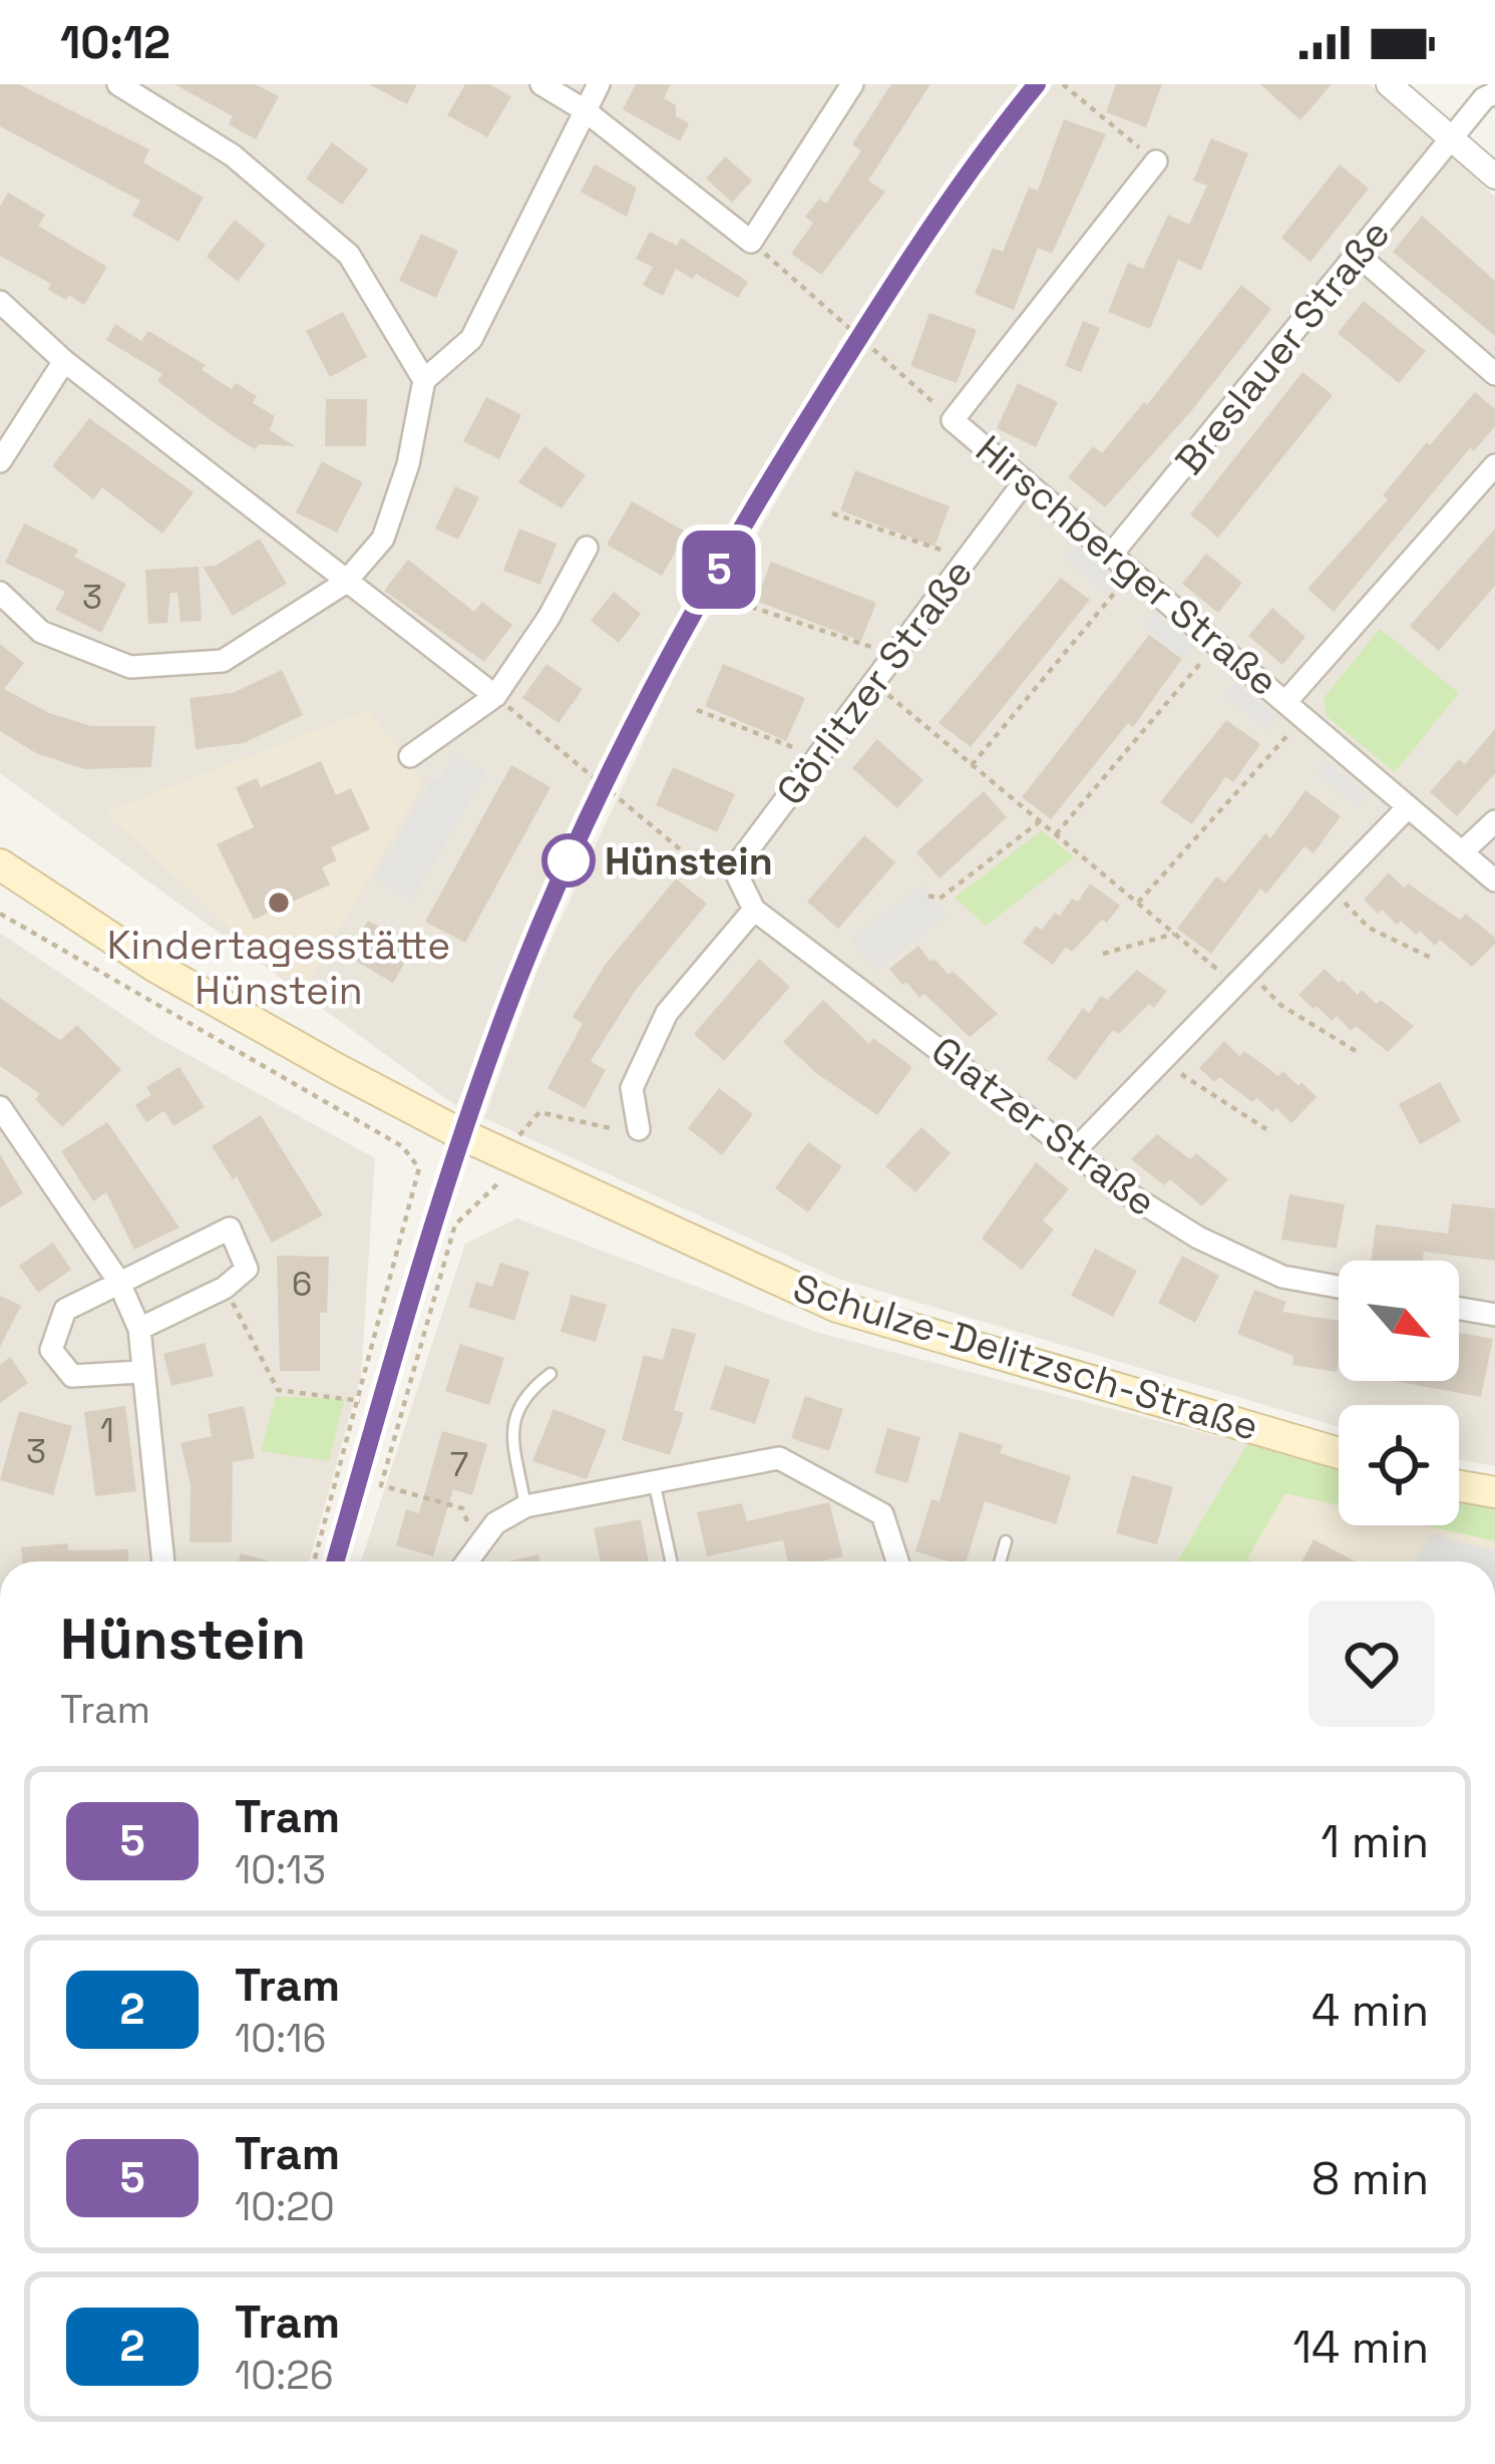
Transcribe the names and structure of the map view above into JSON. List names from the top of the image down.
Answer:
{
  "streets": {
    "main road": ["Schulze-Delitzsch-Straße"],
    "street": [
      "Breslauer Straße",
      "Hirschberger Straße",
      "Görlitzer Straße",
      "Glatzer Straße"
    ]
  },
  "crossings": [
    ["Breslauer Straße", "Hirschberger Straße"],
    ["Hirschberger Straße", "Görlitzer Straße"],
    ["Görlitzer Straße", "Glatzer Straße"]
  ],
  "places": ["Hünstein", "Kindertagesstätte Hünstein"],
  "lines": ["tram line 5"],
  "house_numbers": [
    "3",
    "6",
    "1",
    "3",
    "7"
  ],
  "north": "bottom right",
  "page": {
    "status": "10:12",
    "on_map": "5",
    "heading": ["Hünstein", "Tram"],
    "list": [
      {
        "mark": "5",
        "name": "Tram",
        "note": "10:13",
        "value": "1 min"
      },
      {
        "mark": "2",
        "name": "Tram",
        "note": "10:16",
        "value": "4 min"
      },
      {
        "mark": "5",
        "name": "Tram",
        "note": "10:20",
        "value": "8 min"
      },
      {
        "mark": "2",
        "name": "Tram",
        "note": "10:26",
        "value": "14 min"
      }
    ]
  }
}
